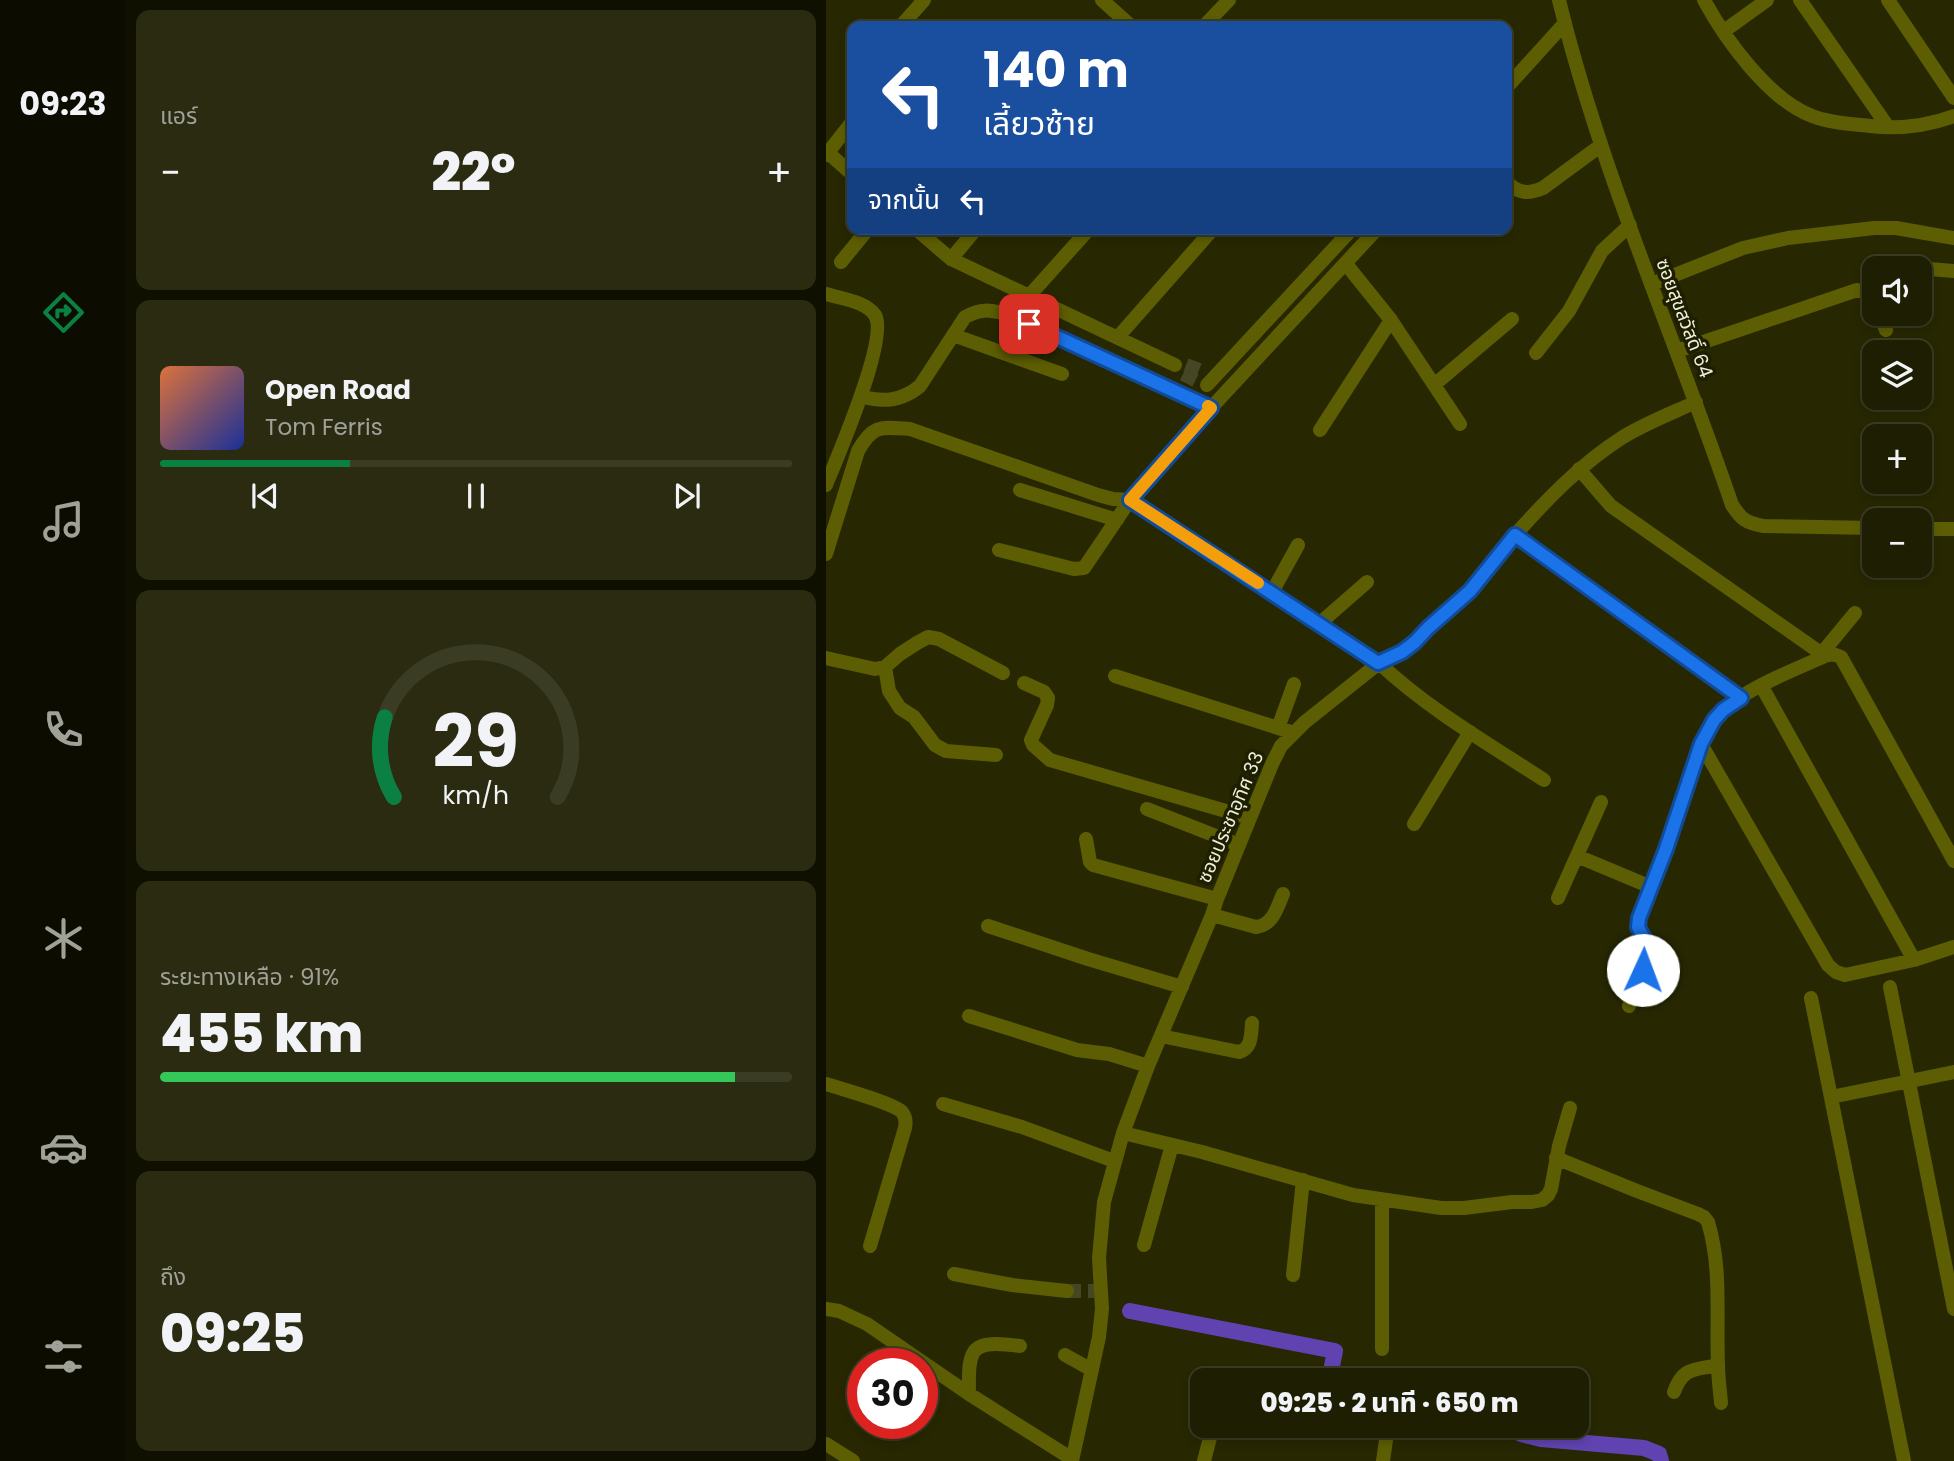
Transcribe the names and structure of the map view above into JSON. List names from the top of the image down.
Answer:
{
  "streets": {
    "street": ["ซอยสุขสวัสดิ์ 64", "ซอยประชาอุทิศ 33"]
  },
  "crossings": [
    ["ซอยสุขสวัสดิ์ 64", "ซอยประชาอุทิศ 33"]
  ],
  "page": {
    "tabs": "09:23",
    "tile": [
      "แอร์",
      ["ระยะทางเหลือ · 91%", "455 km"],
      ["ถึง", "09:25"]
    ],
    "turn": ["140 m", "เลี้ยวซ้าย"],
    "heat": ["−", "22°", "+"],
    "then": "จากนั้น",
    "map_buttons": ["+", "−"],
    "song": ["Open Road", "Tom Ferris"],
    "limit": "30",
    "trip": "09:25 · 2 นาที · 650 m",
    "gauge": ["29", "km/h"]
  }
}
